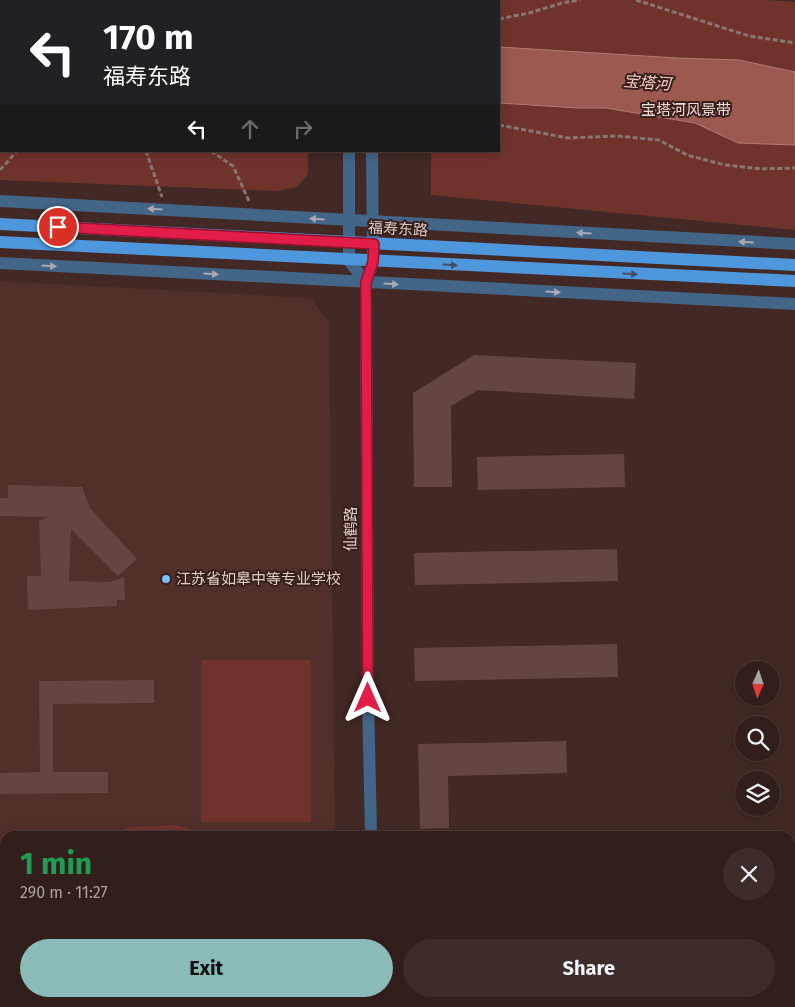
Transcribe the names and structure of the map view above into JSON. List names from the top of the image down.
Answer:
{
  "streets": {
    "main road": ["福寿东路"],
    "street": ["仙鹤路"]
  },
  "crossings": [
    ["福寿东路", "仙鹤路"]
  ],
  "water": ["宝塔河"],
  "parks": ["宝塔河风景带"],
  "places": ["江苏省如皋中等专业学校"],
  "north": "bottom",
  "page": {
    "turn": ["170 m", "福寿东路"],
    "heading": ["1 min", "290 m · 11:27"],
    "buttons": ["Exit", "Share"]
  }
}
